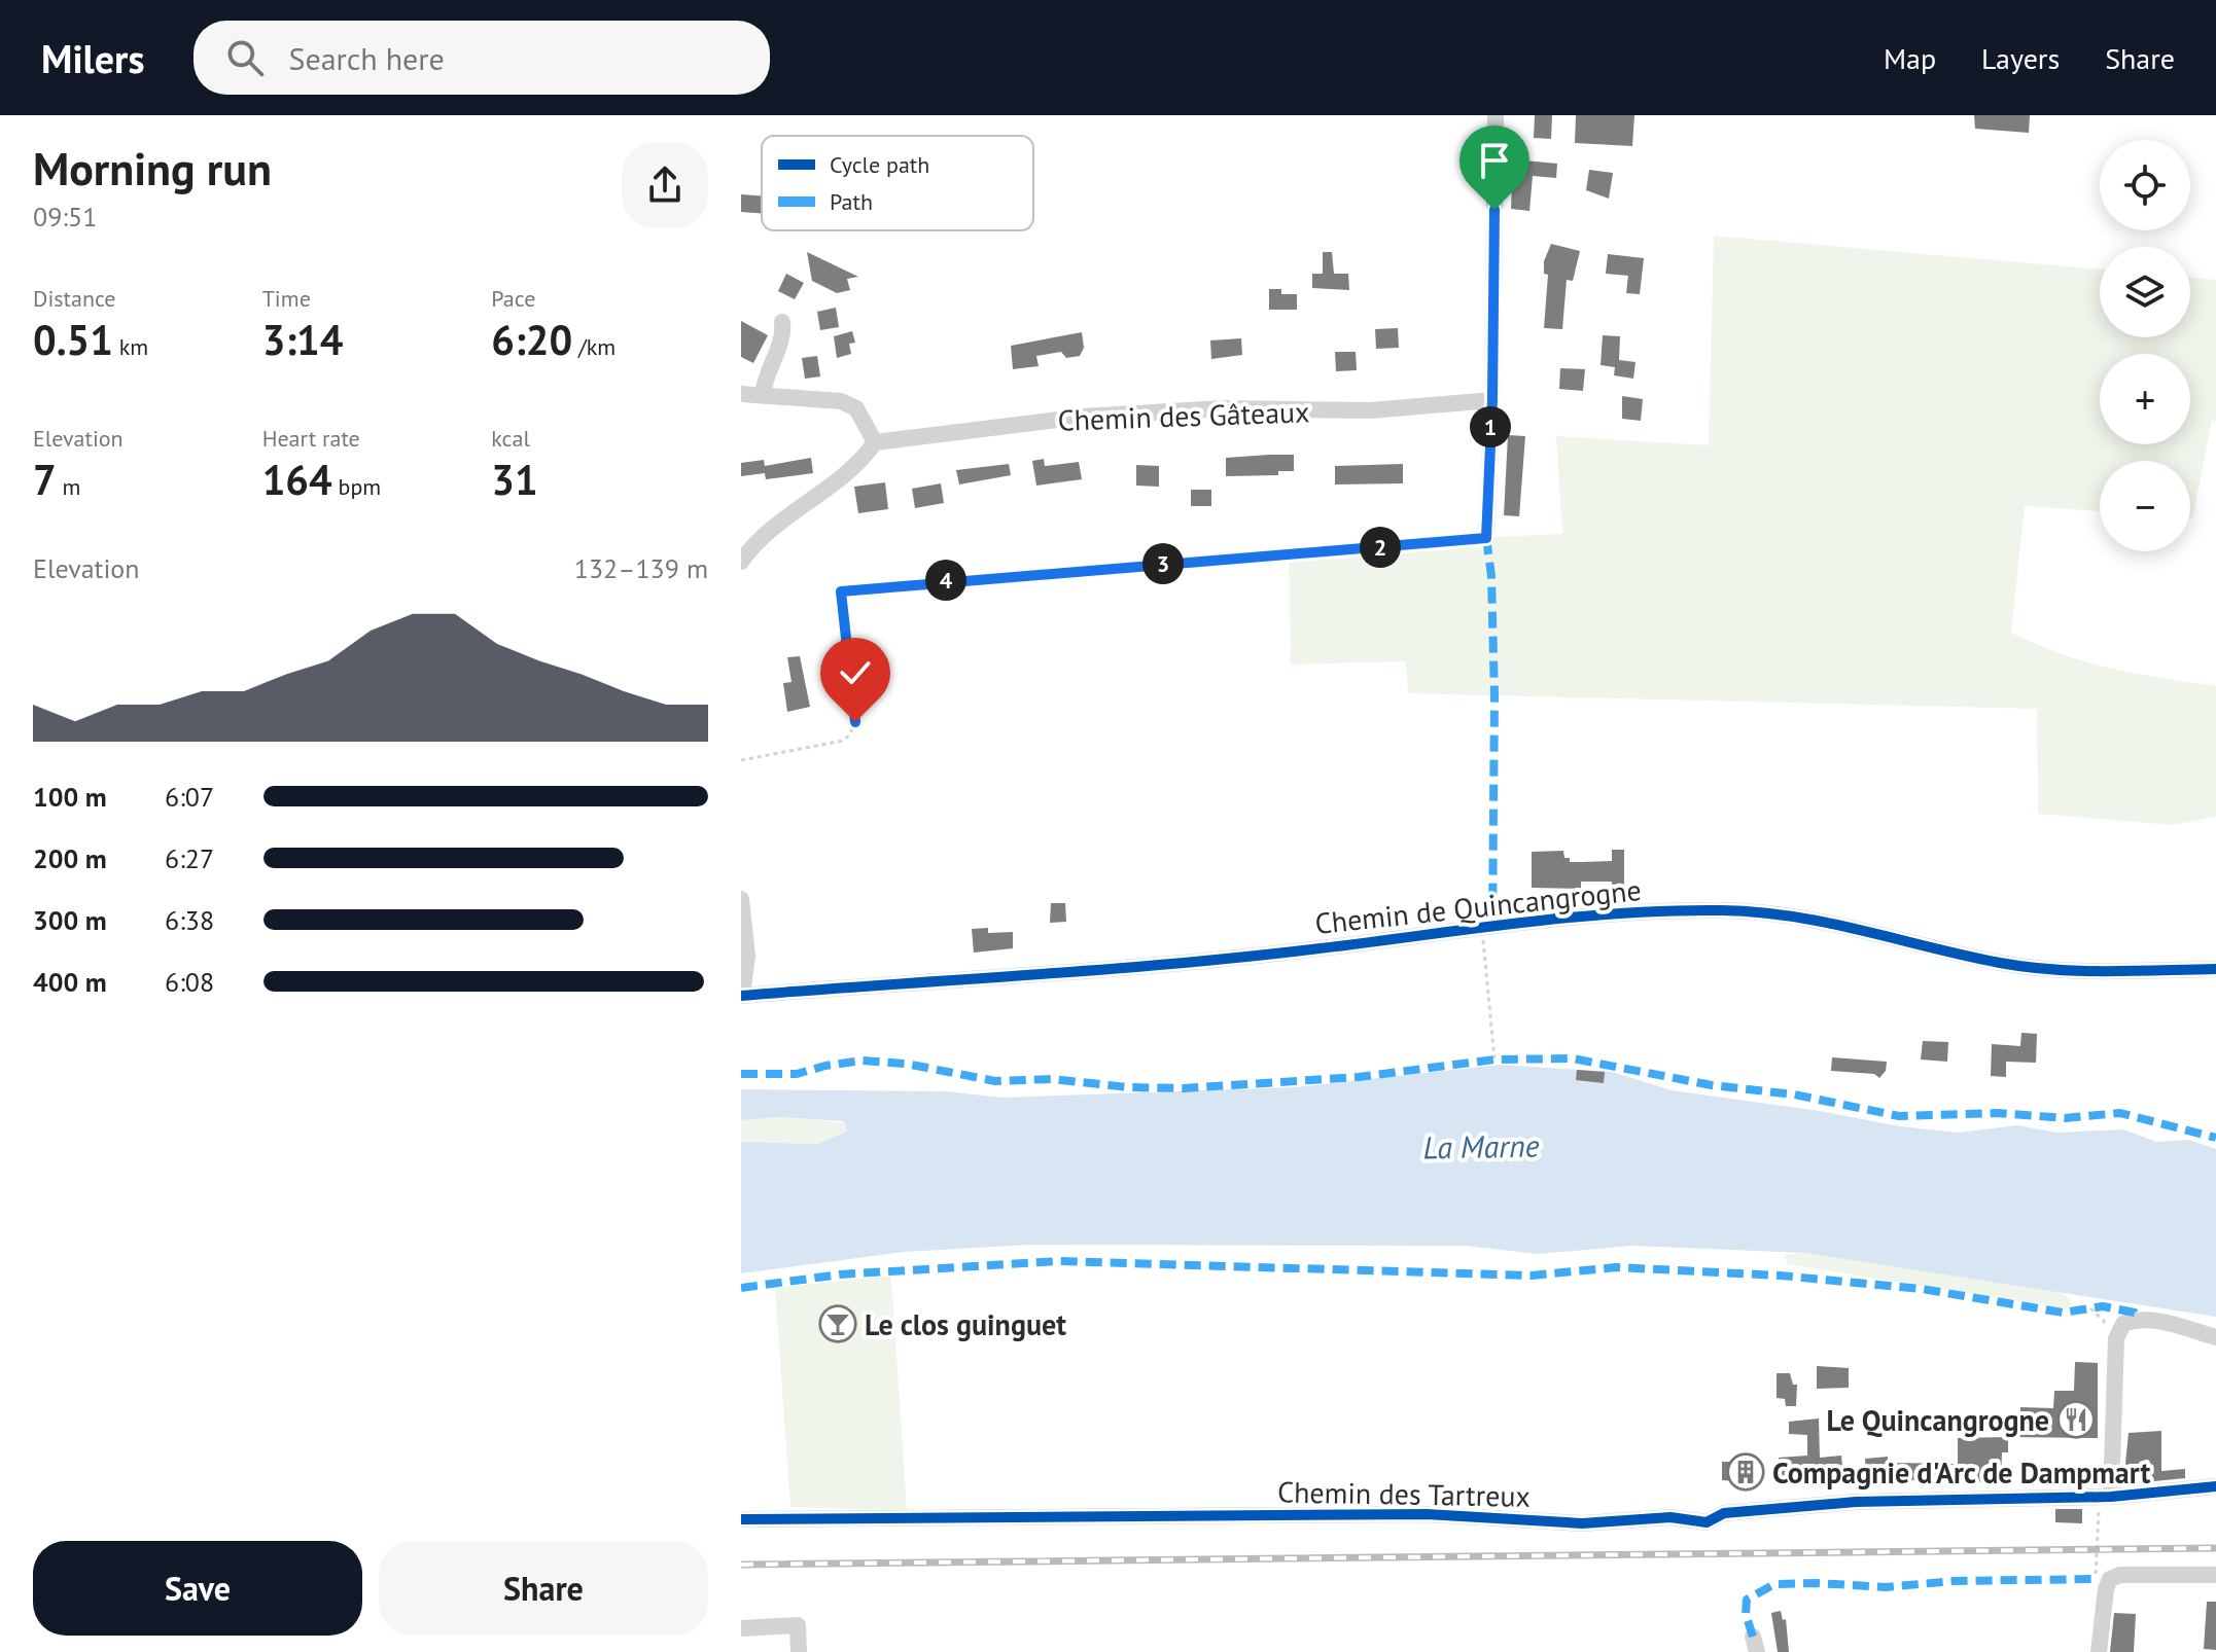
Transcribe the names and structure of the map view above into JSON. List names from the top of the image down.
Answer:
{
  "streets": {
    "street": ["Chemin des Gâteaux", "Chemin de Quincangrogne", "Chemin des Tartreux"]
  },
  "water": ["La Marne"],
  "places": {
    "bar": ["Le clos guinguet"],
    "restaurant": ["Le Quincangrogne"],
    "building": ["Compagnie d'Arc de Dampmart"]
  },
  "legend": ["Cycle path", "Path"],
  "page": {
    "header": "Milers",
    "search": "Search here",
    "nav": ["Map", "Layers", "Share"],
    "heading": ["Morning run", "09:51"],
    "map_buttons": ["+", "−"],
    "stats": [
      ["Distance", "0.51 km"],
      ["Time", "3:14"],
      ["Pace", "6:20 /km"],
      ["Elevation", "7 m"],
      ["Heart rate", "164 bpm"],
      ["kcal", "31"]
    ],
    "pins": [
      "1",
      "2",
      "3",
      "4"
    ],
    "chart": ["Elevation", "132–139 m"],
    "list": [
      {
        "name": "100 m",
        "note": "6:07"
      },
      {
        "name": "200 m",
        "note": "6:27"
      },
      {
        "name": "300 m",
        "note": "6:38"
      },
      {
        "name": "400 m",
        "note": "6:08"
      }
    ],
    "buttons": ["Save", "Share"]
  }
}
